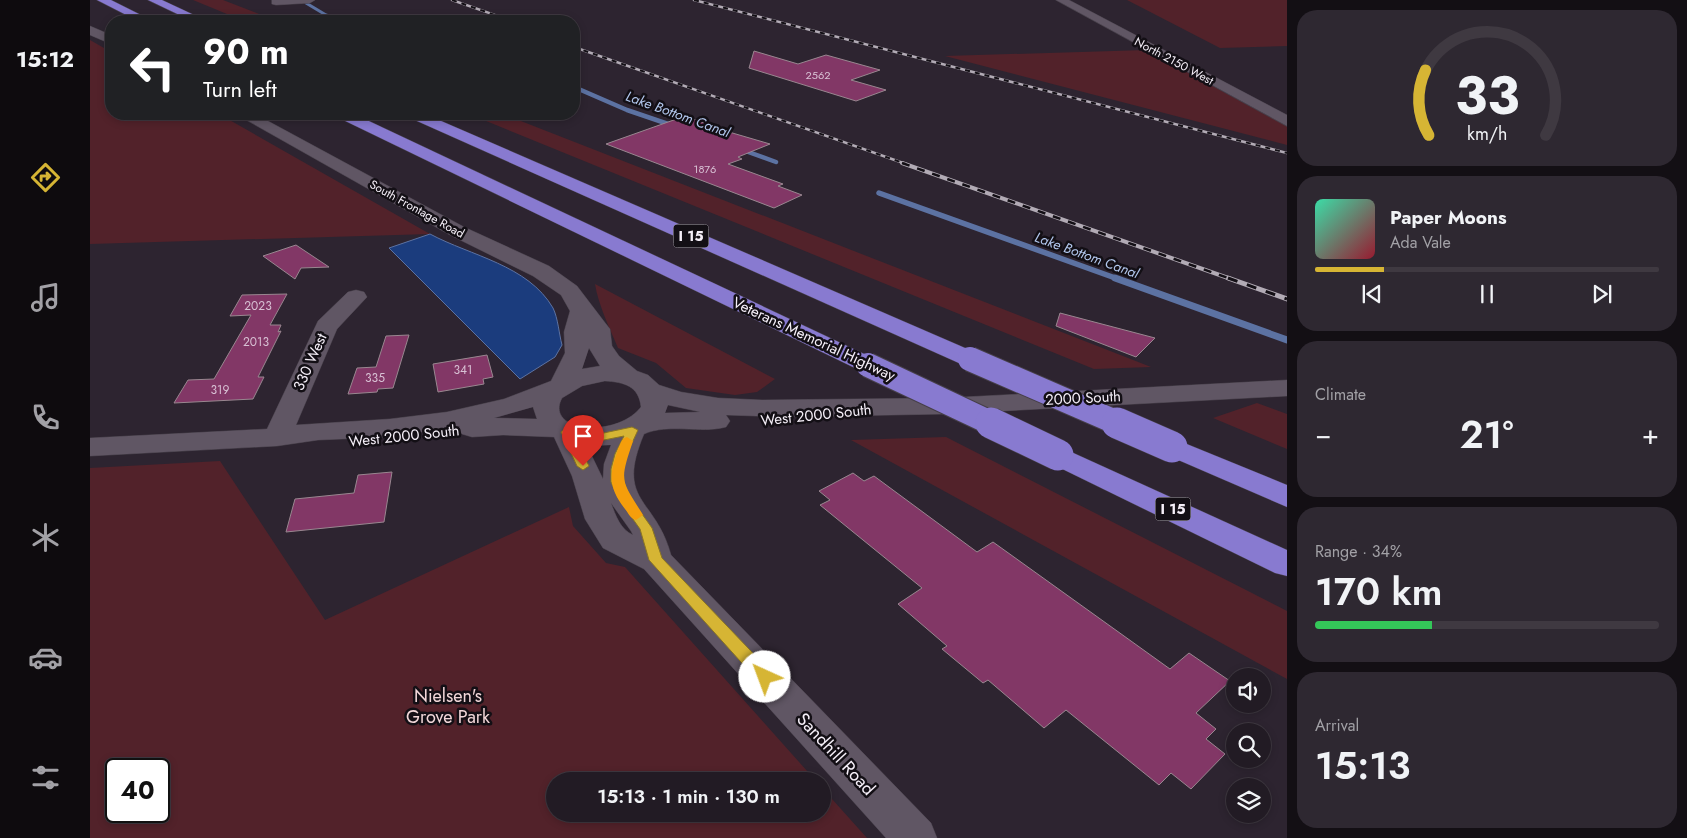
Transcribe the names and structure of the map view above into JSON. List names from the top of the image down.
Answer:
{
  "streets": {
    "highway": ["I 15", "Veterans Memorial Highway"],
    "street": [
      "North 2150 West",
      "South Frontage Road",
      "330 West",
      "2000 South",
      "West 2000 South",
      "Sandhill Road"
    ]
  },
  "crossings": [
    ["South Frontage Road", "West 2000 South"],
    ["South Frontage Road", "Sandhill Road"],
    ["330 West", "West 2000 South"],
    ["2000 South", "West 2000 South"],
    ["West 2000 South", "Sandhill Road"]
  ],
  "water": ["Lake Bottom Canal"],
  "parks": ["Nielsen's Grove Park"],
  "house_numbers": [
    "2562",
    "1876",
    "2023",
    "2013",
    "341",
    "335",
    "319"
  ],
  "page": {
    "tabs": "15:12",
    "turn": ["90 m", "Turn left"],
    "song": ["Paper Moons", "Ada Vale"],
    "tile": [
      "Climate",
      ["Range · 34%", "170 km"],
      ["Arrival", "15:13"]
    ],
    "heat": ["−", "21°", "+"],
    "limit": "40",
    "trip": "15:13 · 1 min · 130 m",
    "gauge": ["33", "km/h"]
  }
}
